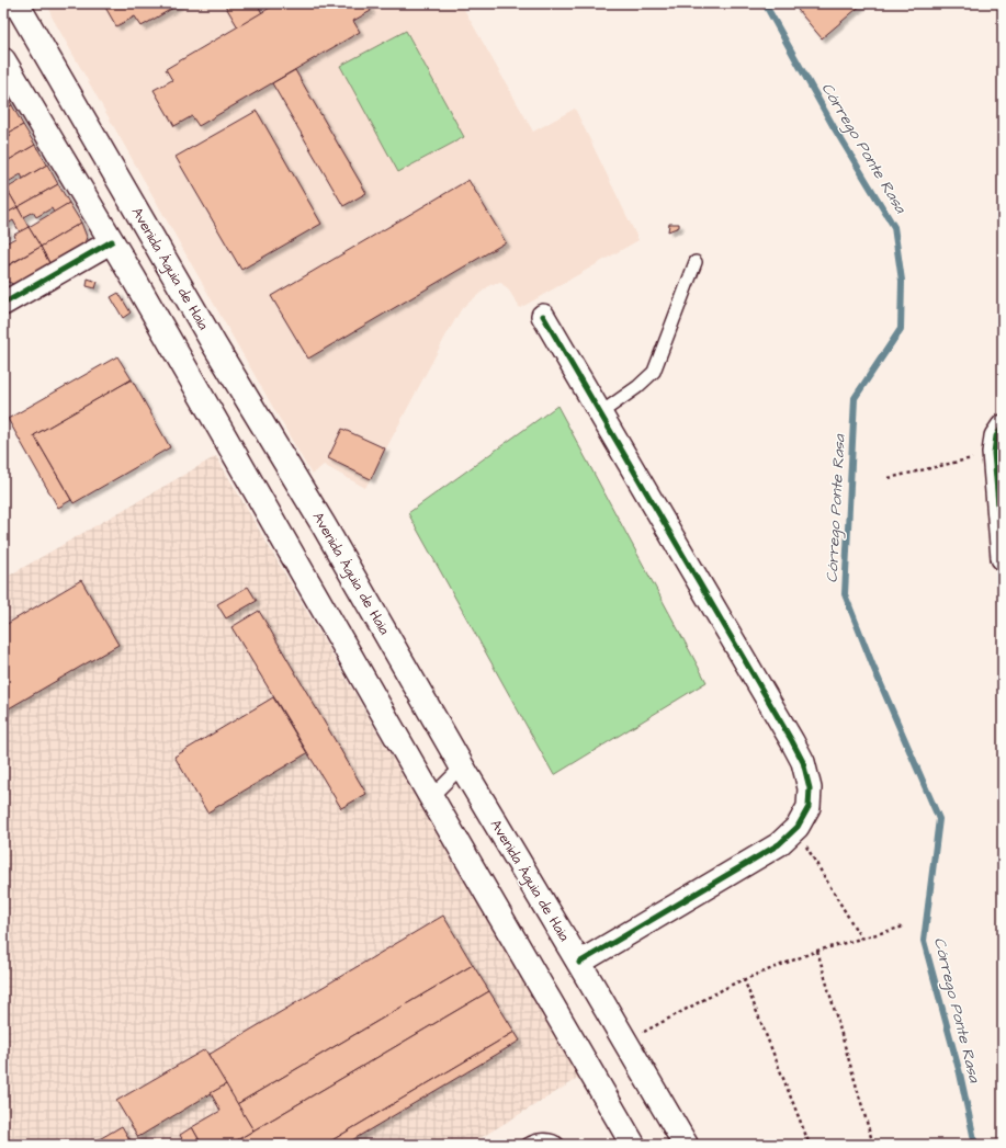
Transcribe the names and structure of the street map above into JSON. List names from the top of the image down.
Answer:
{
  "streets": {
    "main road": ["Avenida Águia de Haia"]
  },
  "water": ["Córrego Ponte Rasa"]
}
